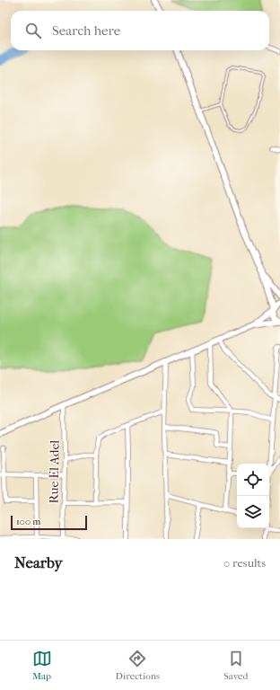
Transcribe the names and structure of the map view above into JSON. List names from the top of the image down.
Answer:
{
  "streets": {
    "street": ["Rue El Adel"]
  },
  "scale_bar": "100 m",
  "page": {
    "search": "Search here",
    "scale": "100 m",
    "heading": ["Nearby", "0 results"],
    "nav": ["Map", "Directions", "Saved"]
  }
}
